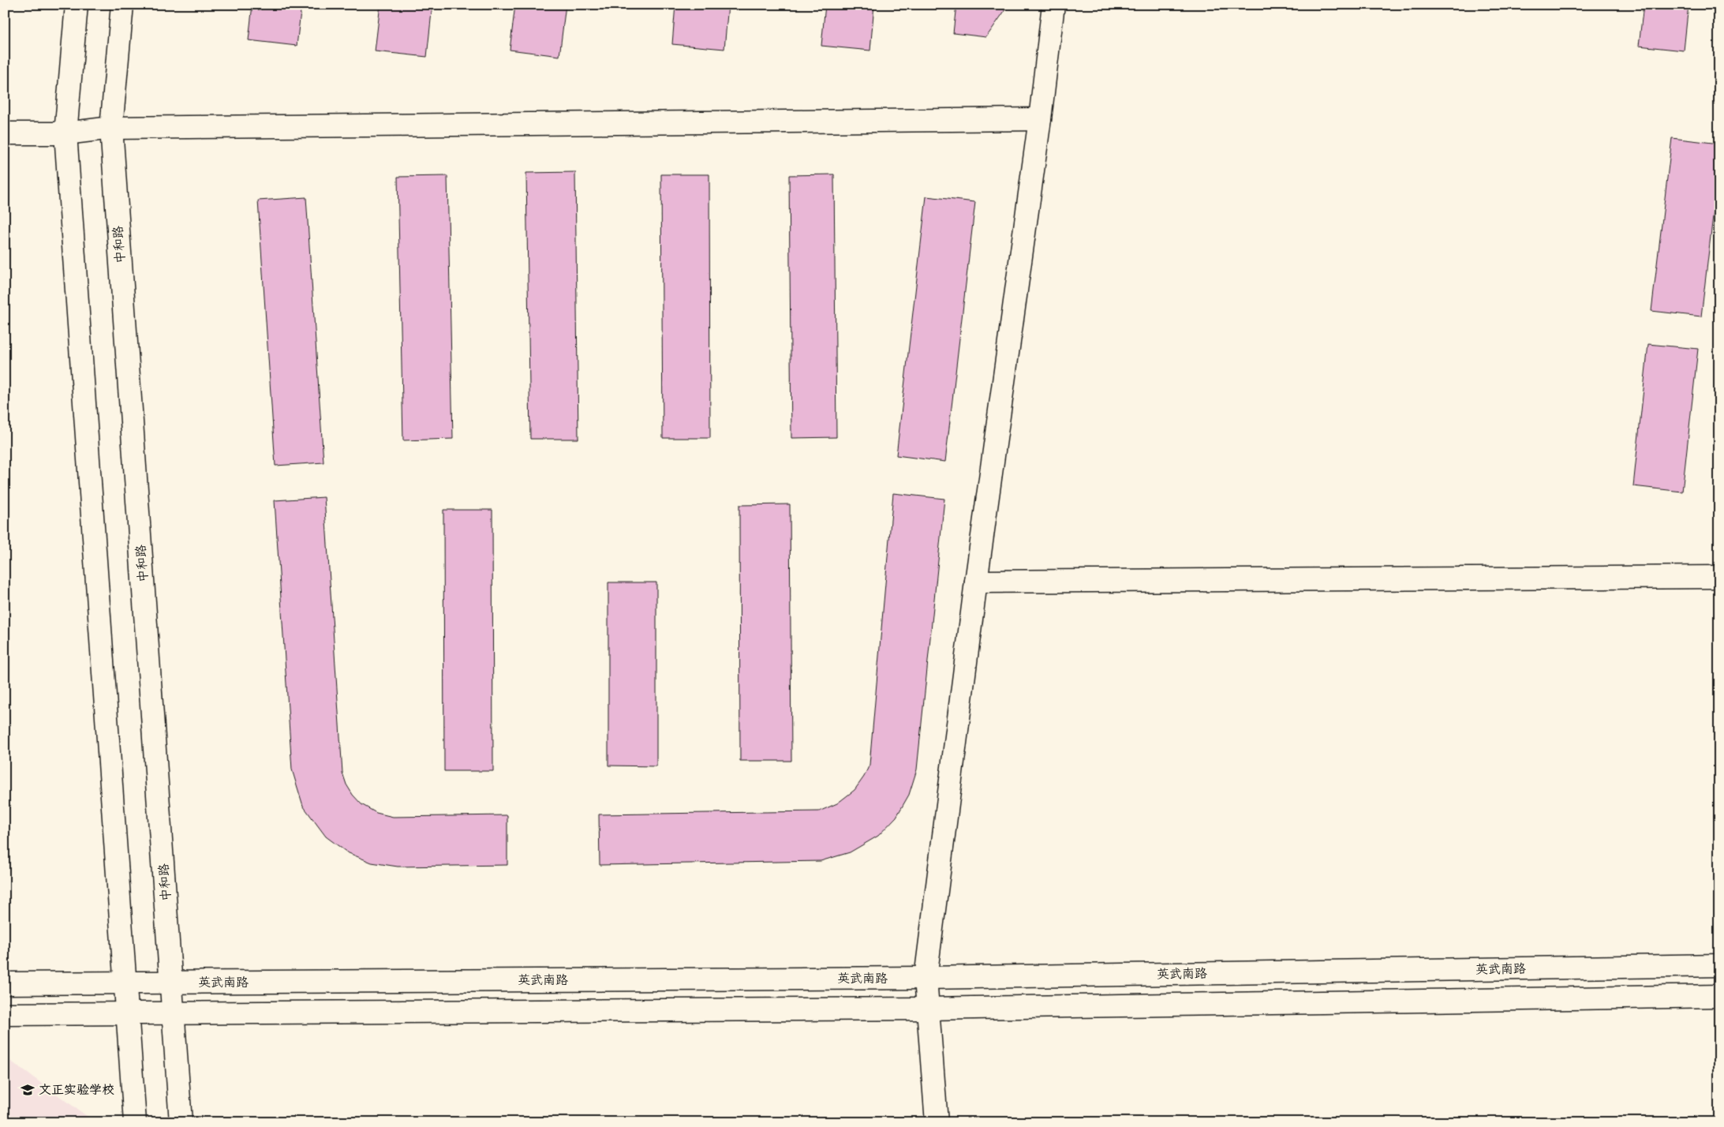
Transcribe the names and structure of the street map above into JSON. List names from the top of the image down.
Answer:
{
  "streets": {
    "main road": ["中和路", "英武南路"]
  },
  "crossings": [
    ["中和路", "英武南路"]
  ],
  "places": {
    "school or university": ["文正实验学校"]
  }
}
